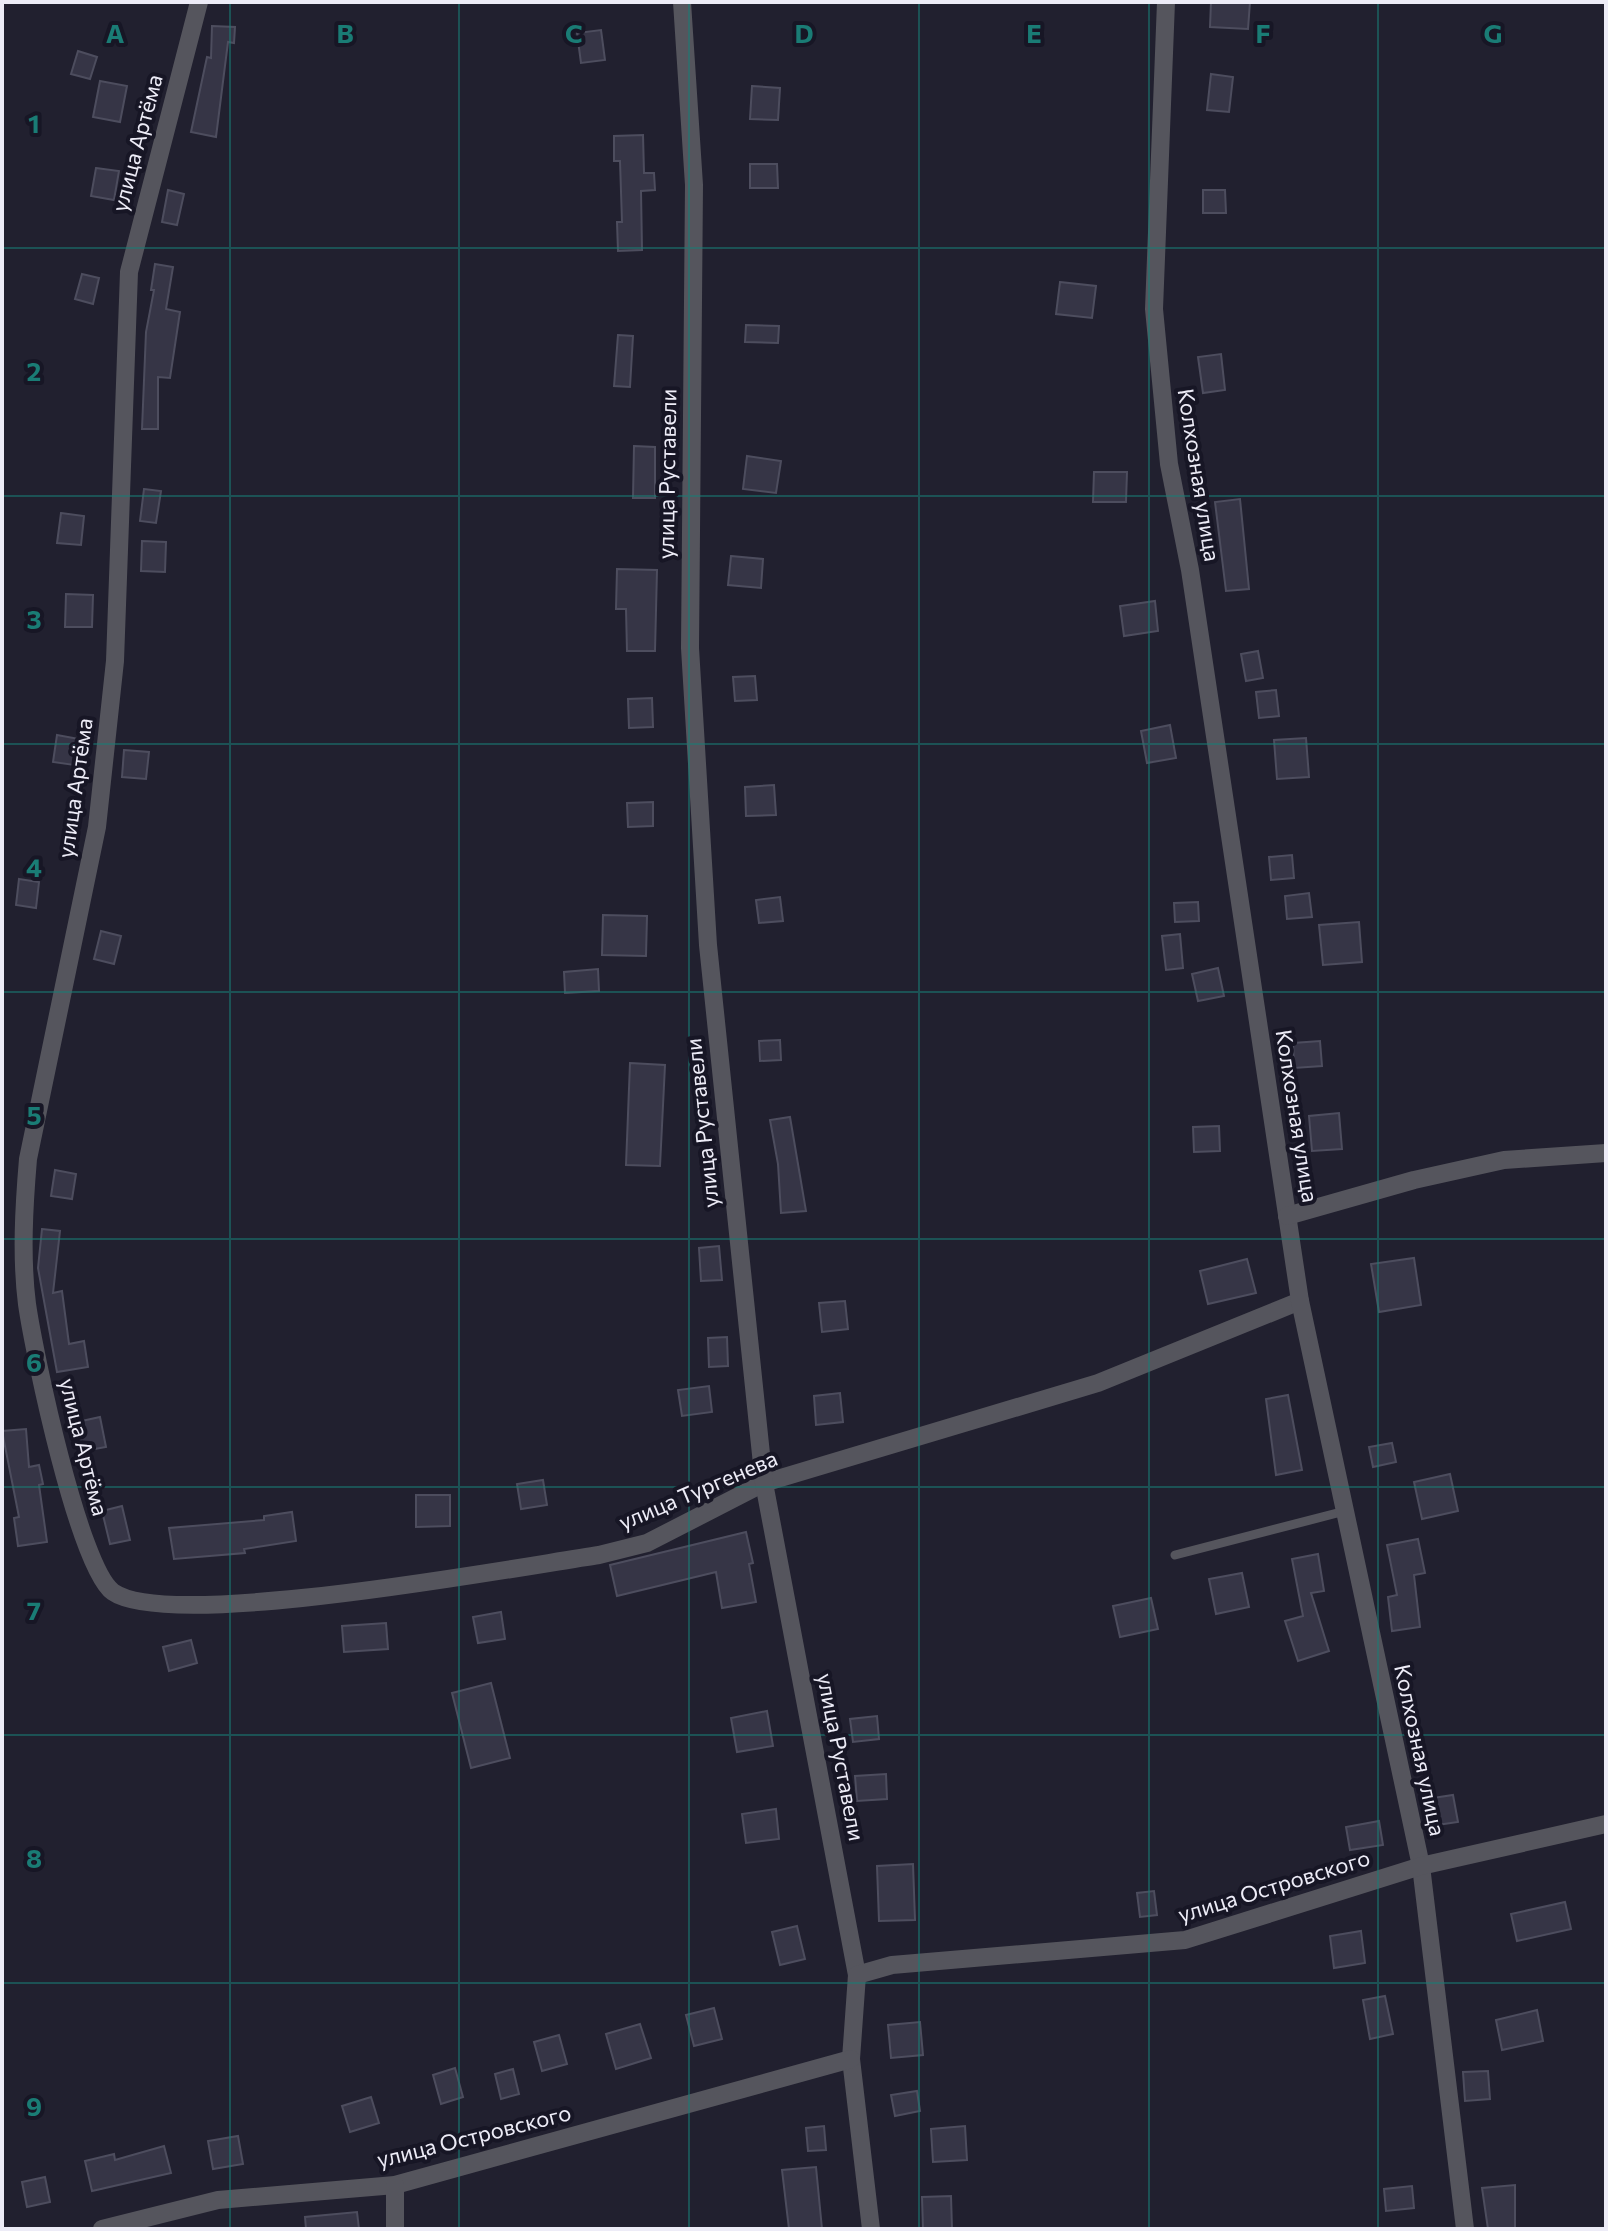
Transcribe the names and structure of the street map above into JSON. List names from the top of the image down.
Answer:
{
  "streets": {
    "street": [
      "улица Артёма",
      "улица Руставели",
      "Колхозная улица",
      "улица Тургенева",
      "улица Островского"
    ]
  },
  "crossings": [
    ["улица Артёма", "улица Тургенева"],
    ["улица Руставели", "улица Тургенева"],
    ["улица Руставели", "улица Островского"],
    ["Колхозная улица", "улица Тургенева"],
    ["Колхозная улица", "улица Островского"]
  ],
  "grid": {
    "columns": [
      "A",
      "B",
      "C",
      "D",
      "E",
      "F",
      "G"
    ],
    "rows": [
      "1",
      "2",
      "3",
      "4",
      "5",
      "6",
      "7",
      "8",
      "9"
    ]
  }
}
